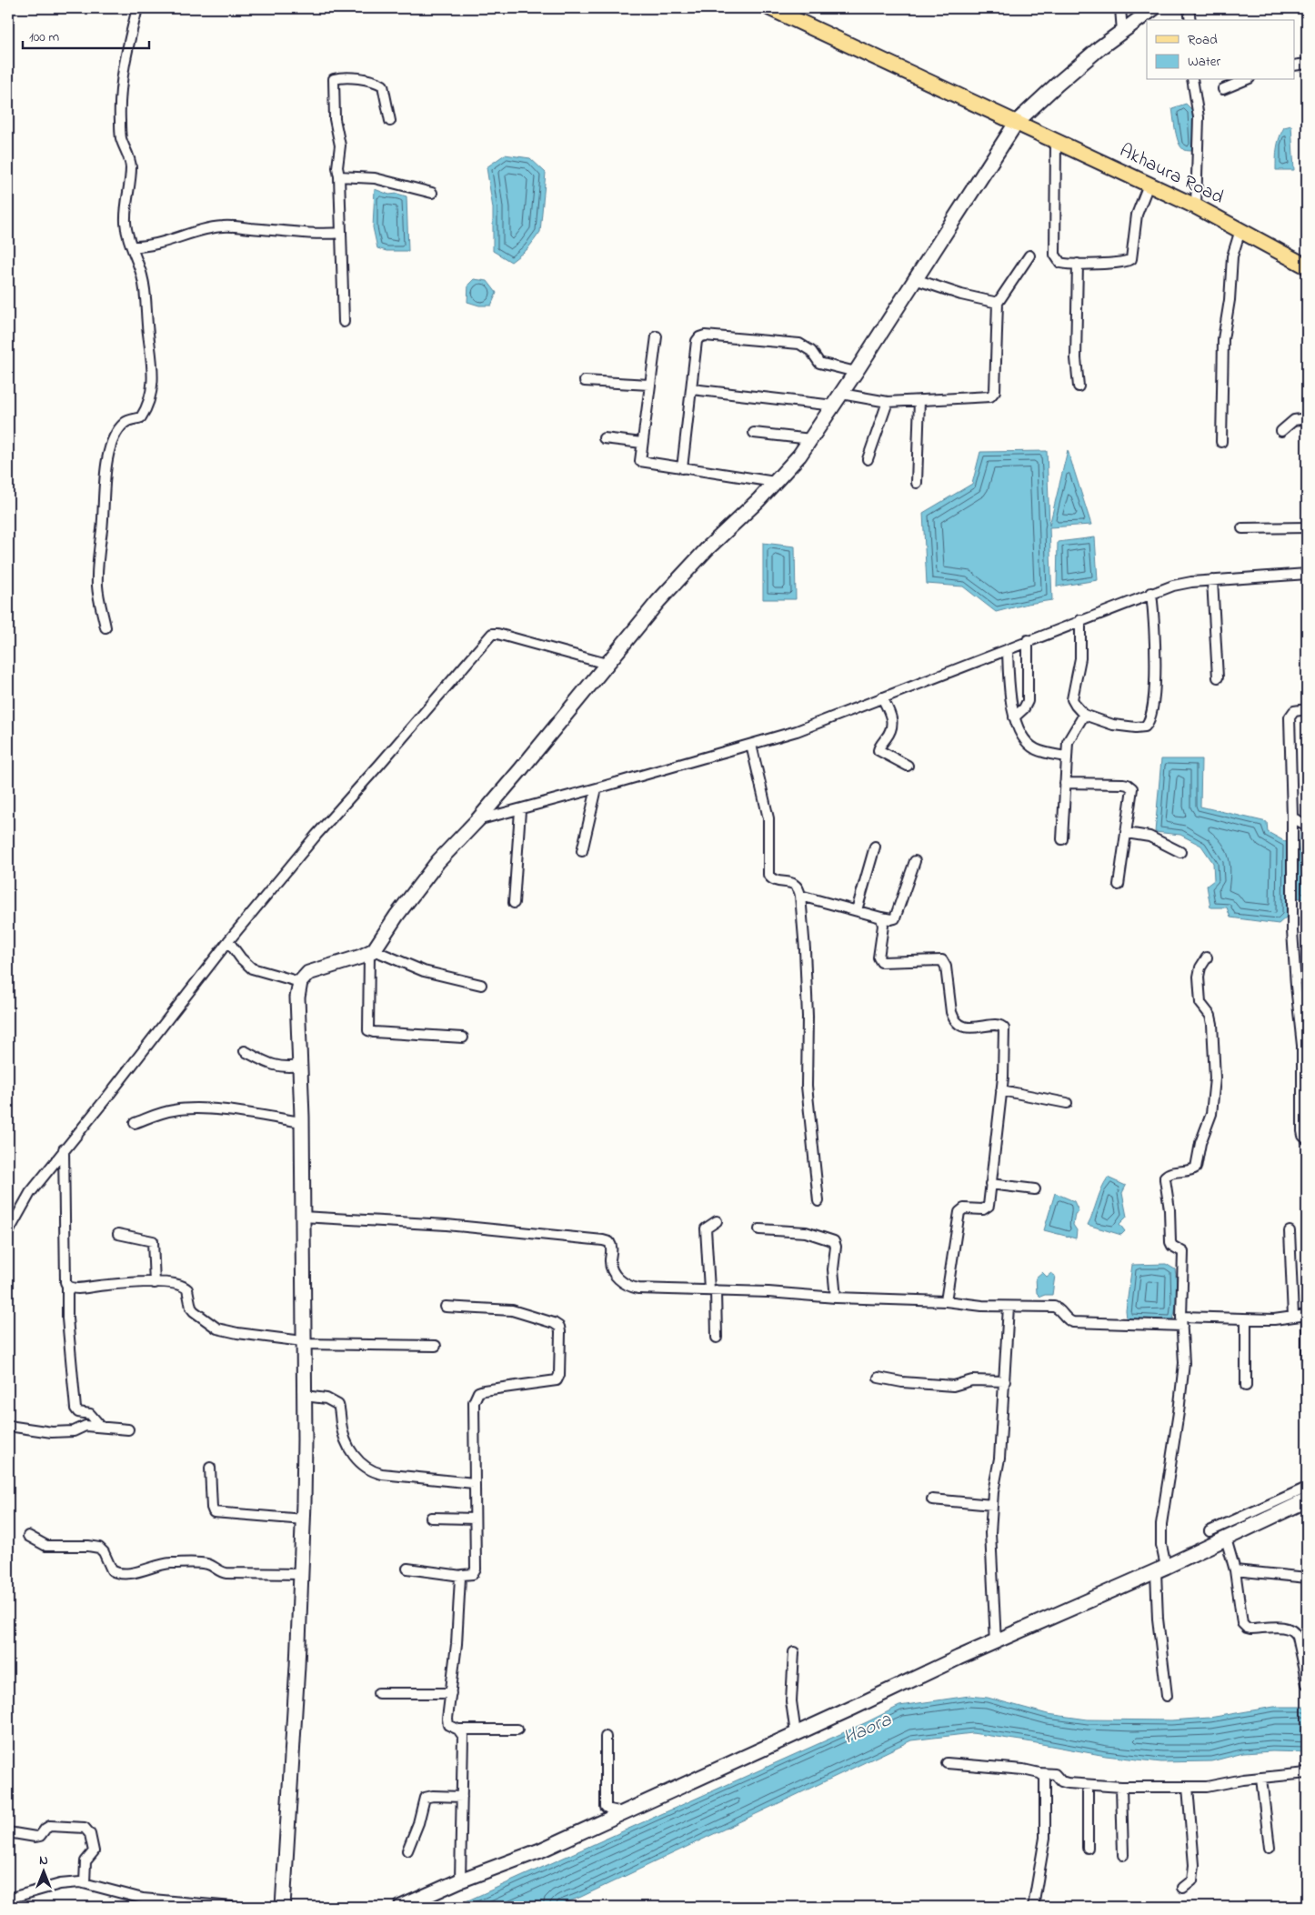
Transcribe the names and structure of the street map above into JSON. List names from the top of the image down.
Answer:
{
  "streets": {
    "main road": ["Akhaura Road"]
  },
  "water": ["Haora"],
  "legend": ["Road", "Water"],
  "scale_bar": "100 m",
  "north": "top"
}
